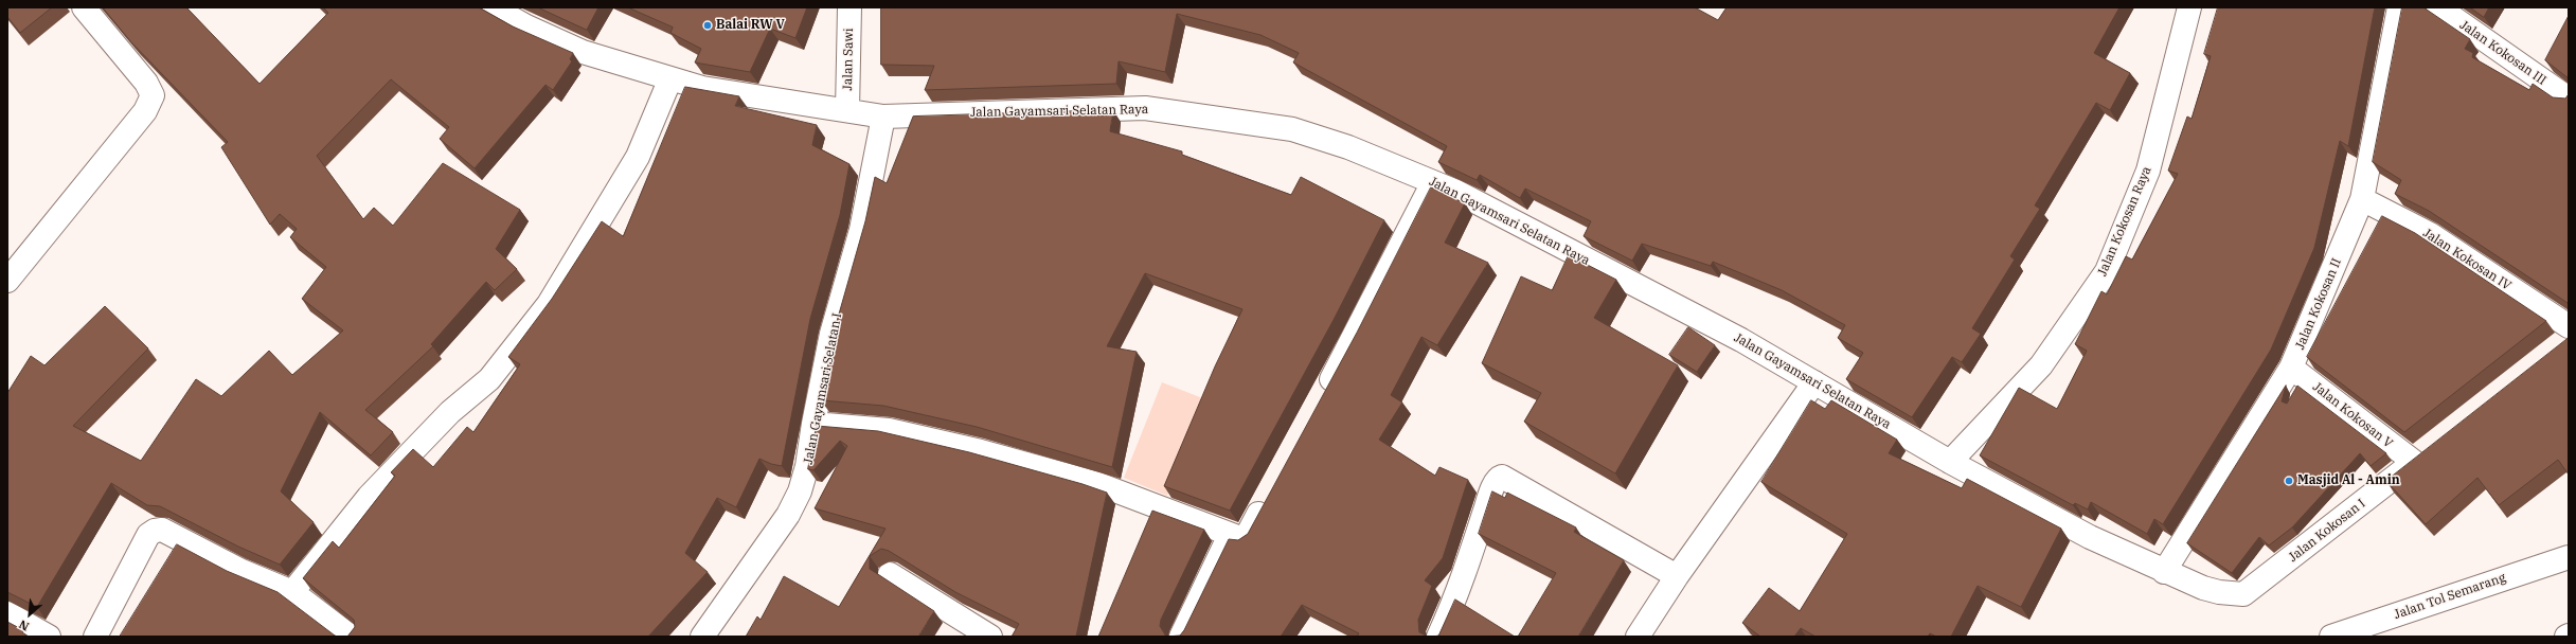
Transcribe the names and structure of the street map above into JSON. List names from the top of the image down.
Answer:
{
  "streets": {
    "main road": [
      "Jalan Kokosan III",
      "Jalan Sawi",
      "Jalan Gayamsari Selatan Raya",
      "Jalan Kokosan Raya",
      "Jalan Kokosan IV",
      "Jalan Kokosan II",
      "Jalan Gayamsari Selatan I",
      "Jalan Kokosan V",
      "Jalan Kokosan I",
      "Jalan Tol Semarang"
    ]
  },
  "crossings": [
    ["Jalan Sawi", "Jalan Gayamsari Selatan Raya"],
    ["Jalan Gayamsari Selatan Raya", "Jalan Kokosan Raya"],
    ["Jalan Gayamsari Selatan Raya", "Jalan Kokosan II"],
    ["Jalan Gayamsari Selatan Raya", "Jalan Gayamsari Selatan I"],
    ["Jalan Gayamsari Selatan Raya", "Jalan Kokosan I"],
    ["Jalan Kokosan IV", "Jalan Kokosan II"],
    ["Jalan Kokosan II", "Jalan Kokosan V"],
    ["Jalan Kokosan V", "Jalan Kokosan I"]
  ],
  "places": ["Balai RW V", "Masjid Al - Amin"],
  "north": "bottom left"
}
